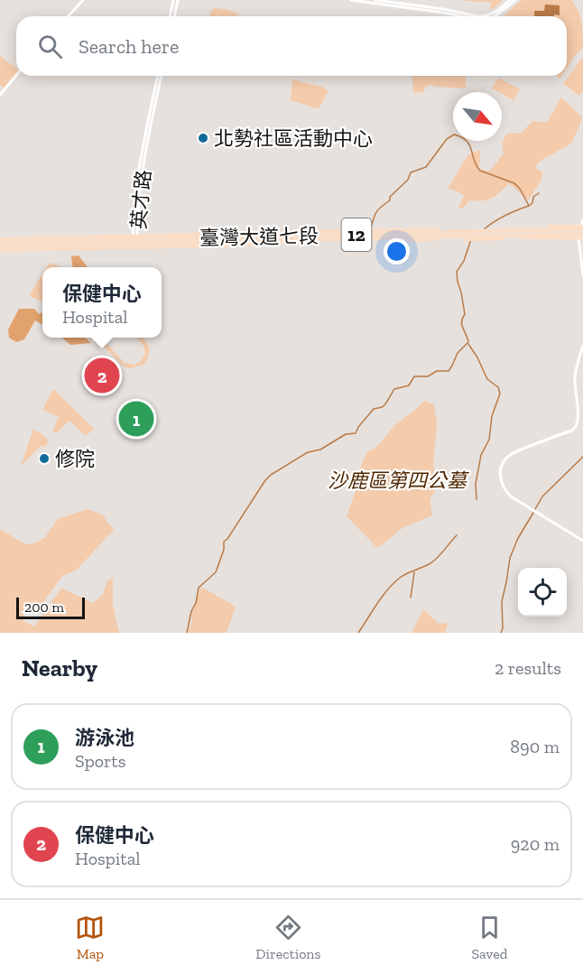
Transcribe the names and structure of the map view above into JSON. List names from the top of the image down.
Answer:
{
  "streets": {
    "main road": ["12", "臺灣大道七段"],
    "street": ["英才路"]
  },
  "crossings": [
    ["英才路", "臺灣大道七段"]
  ],
  "parks": ["沙鹿區第四公墓"],
  "places": ["北勢社區活動中心", "修院"],
  "scale_bar": "200 m",
  "north": "bottom right",
  "page": {
    "search": "Search here",
    "popup": ["保健中心", "Hospital"],
    "pins": ["2", "1"],
    "scale": "200 m",
    "heading": ["Nearby", "2 results"],
    "list": [
      {
        "mark": "1",
        "name": "游泳池",
        "note": "Sports",
        "value": "890 m"
      },
      {
        "mark": "2",
        "name": "保健中心",
        "note": "Hospital",
        "value": "920 m"
      }
    ],
    "nav": ["Map", "Directions", "Saved"]
  }
}
